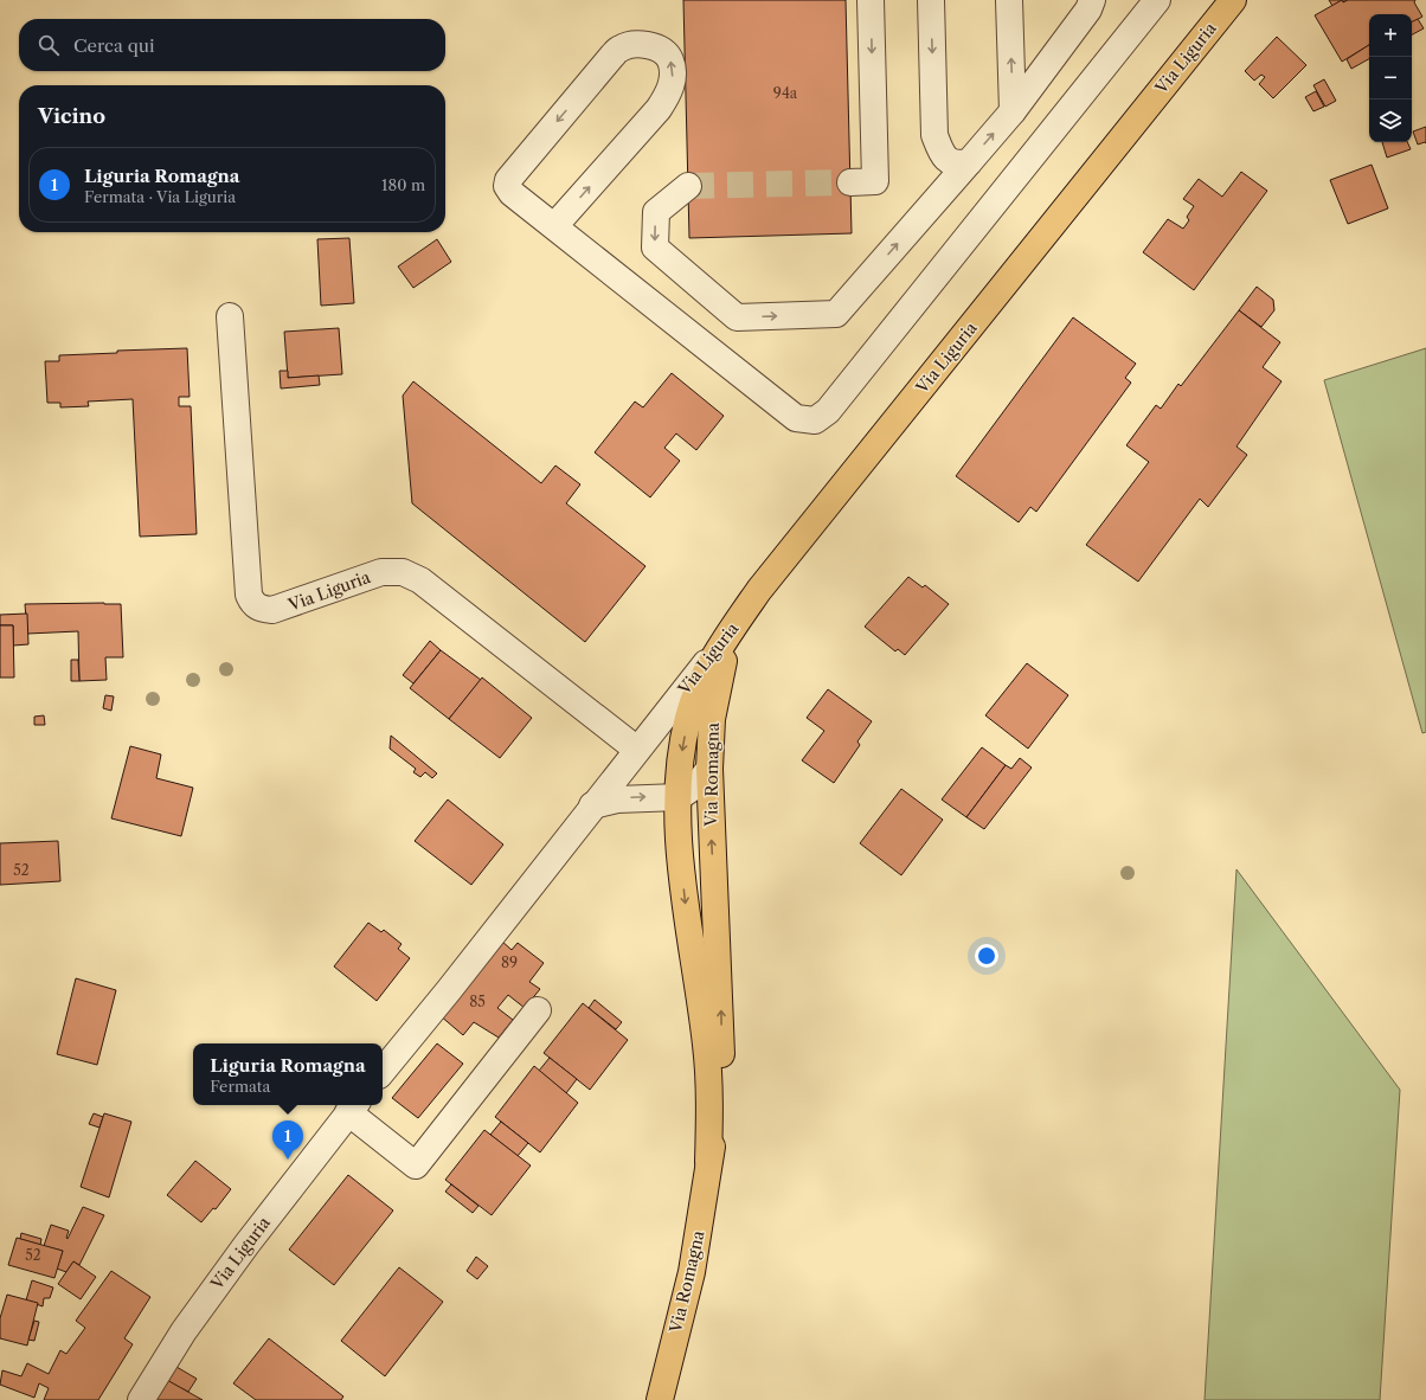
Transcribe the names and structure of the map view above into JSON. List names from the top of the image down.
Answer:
{
  "streets": {
    "main road": ["Via Liguria", "Via Romagna"]
  },
  "crossings": [
    ["Via Liguria", "Via Romagna"]
  ],
  "house_numbers": [
    "94a",
    "52",
    "89",
    "85",
    "52"
  ],
  "page": {
    "map_buttons": ["+", "−"],
    "search": "Cerca qui",
    "heading": "Vicino",
    "list": [
      {
        "mark": "1",
        "name": "Liguria Romagna",
        "note": "Fermata · Via Liguria",
        "value": "180 m"
      }
    ],
    "popup": ["Liguria Romagna", "Fermata"],
    "pins": "1"
  }
}
